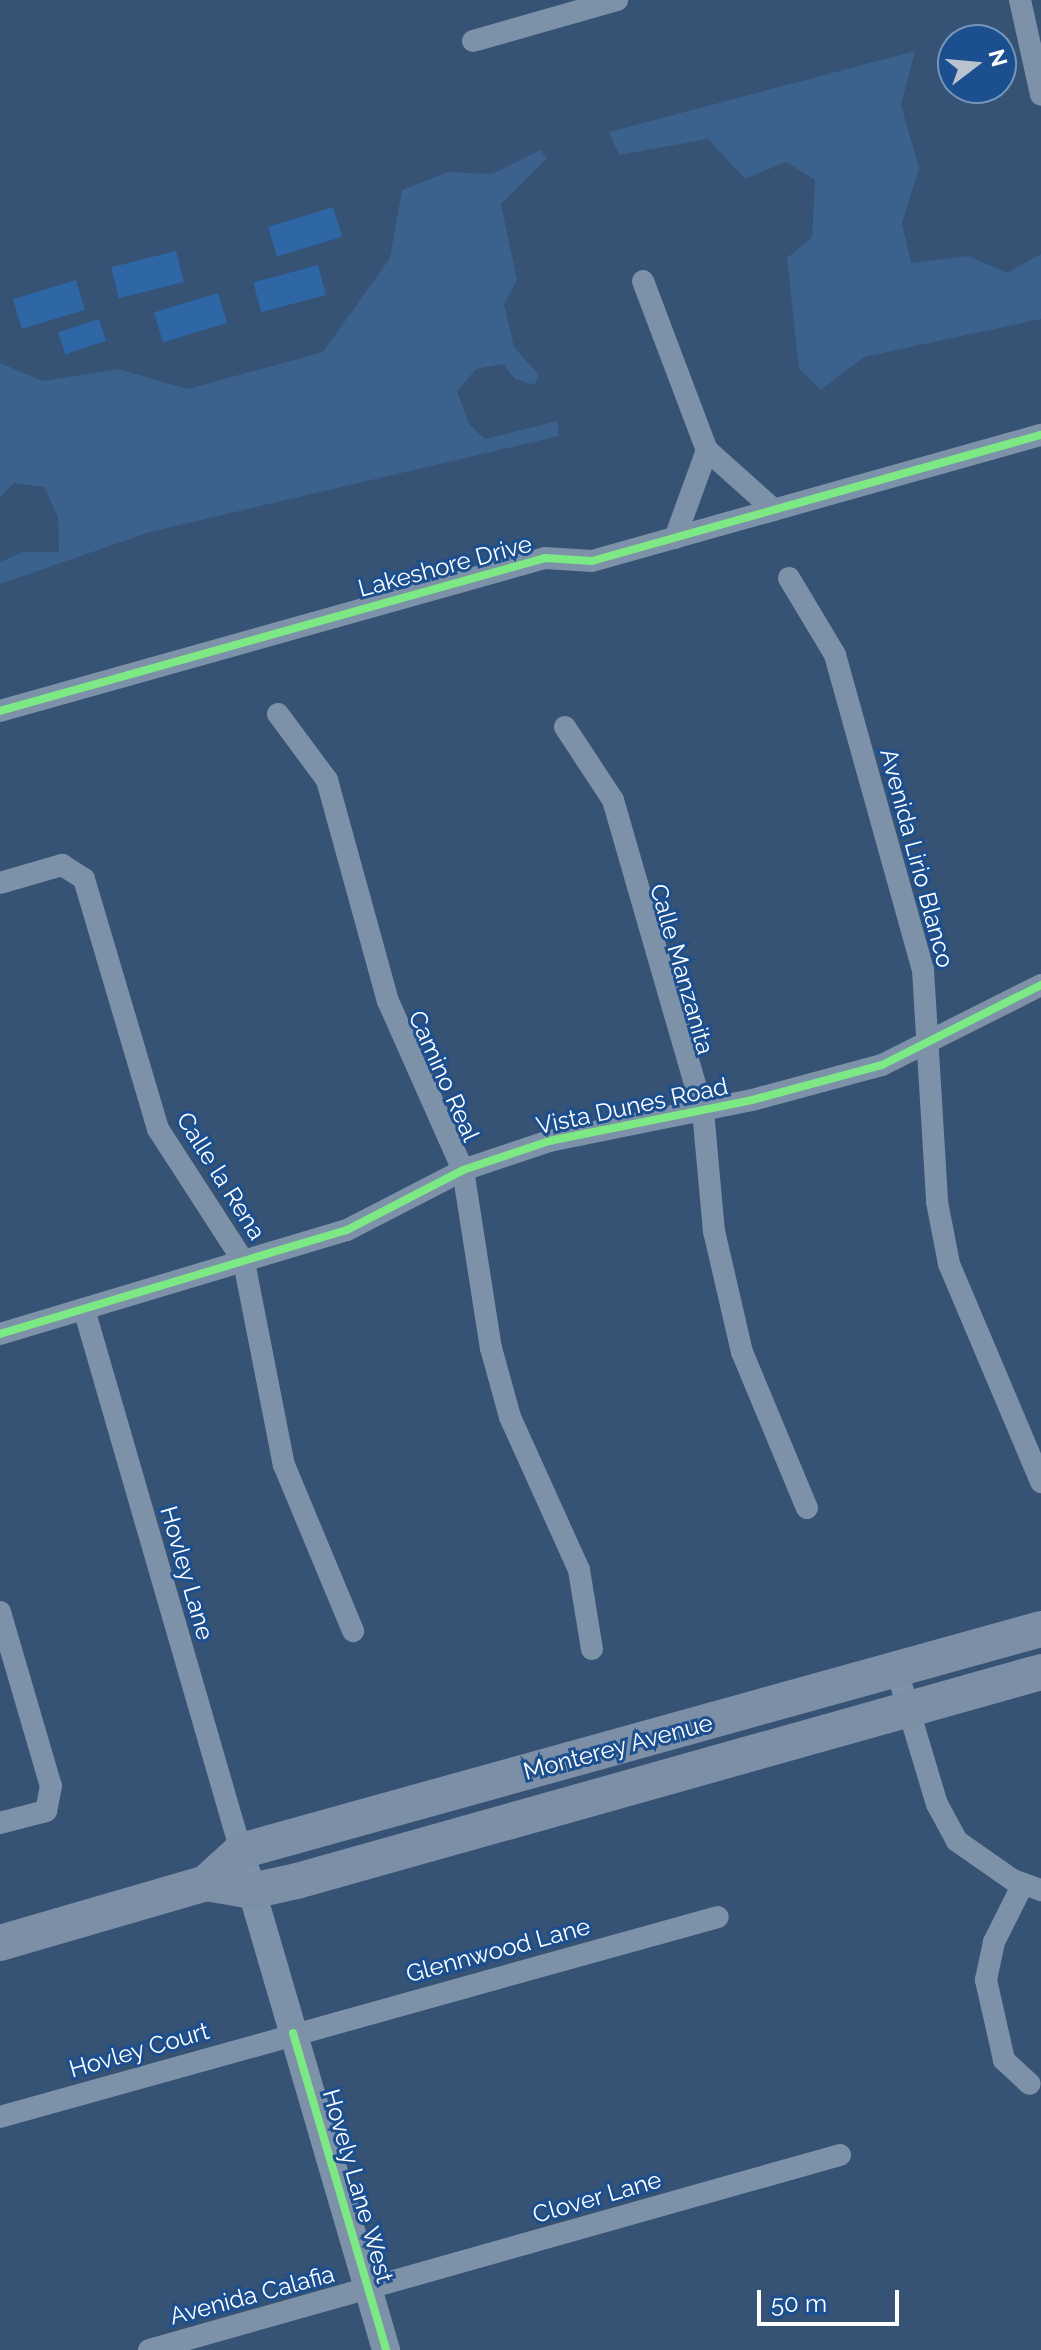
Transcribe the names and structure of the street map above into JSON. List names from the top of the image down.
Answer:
{
  "streets": {
    "main road": ["Monterey Avenue"],
    "street": [
      "Lakeshore Drive",
      "Avenida Lirio Blanco",
      "Calle Manzanita",
      "Camino Real",
      "Vista Dunes Road",
      "Calle la Rena",
      "Hovley Lane",
      "Glennwood Lane",
      "Hovley Court",
      "Hovely Lane West",
      "Clover Lane",
      "Avenida Calafia"
    ]
  },
  "crossings": [
    ["Avenida Lirio Blanco", "Vista Dunes Road"],
    ["Calle Manzanita", "Vista Dunes Road"],
    ["Camino Real", "Vista Dunes Road"],
    ["Vista Dunes Road", "Calle la Rena"],
    ["Vista Dunes Road", "Hovley Lane"],
    ["Hovley Lane", "Monterey Avenue"],
    ["Hovley Lane", "Hovely Lane West"],
    ["Monterey Avenue", "Hovely Lane West"],
    ["Glennwood Lane", "Hovley Court"],
    ["Glennwood Lane", "Hovely Lane West"],
    ["Hovley Court", "Hovely Lane West"],
    ["Hovely Lane West", "Clover Lane"],
    ["Hovely Lane West", "Avenida Calafia"],
    ["Clover Lane", "Avenida Calafia"]
  ],
  "scale_bar": "50 m",
  "north": "right"
}
